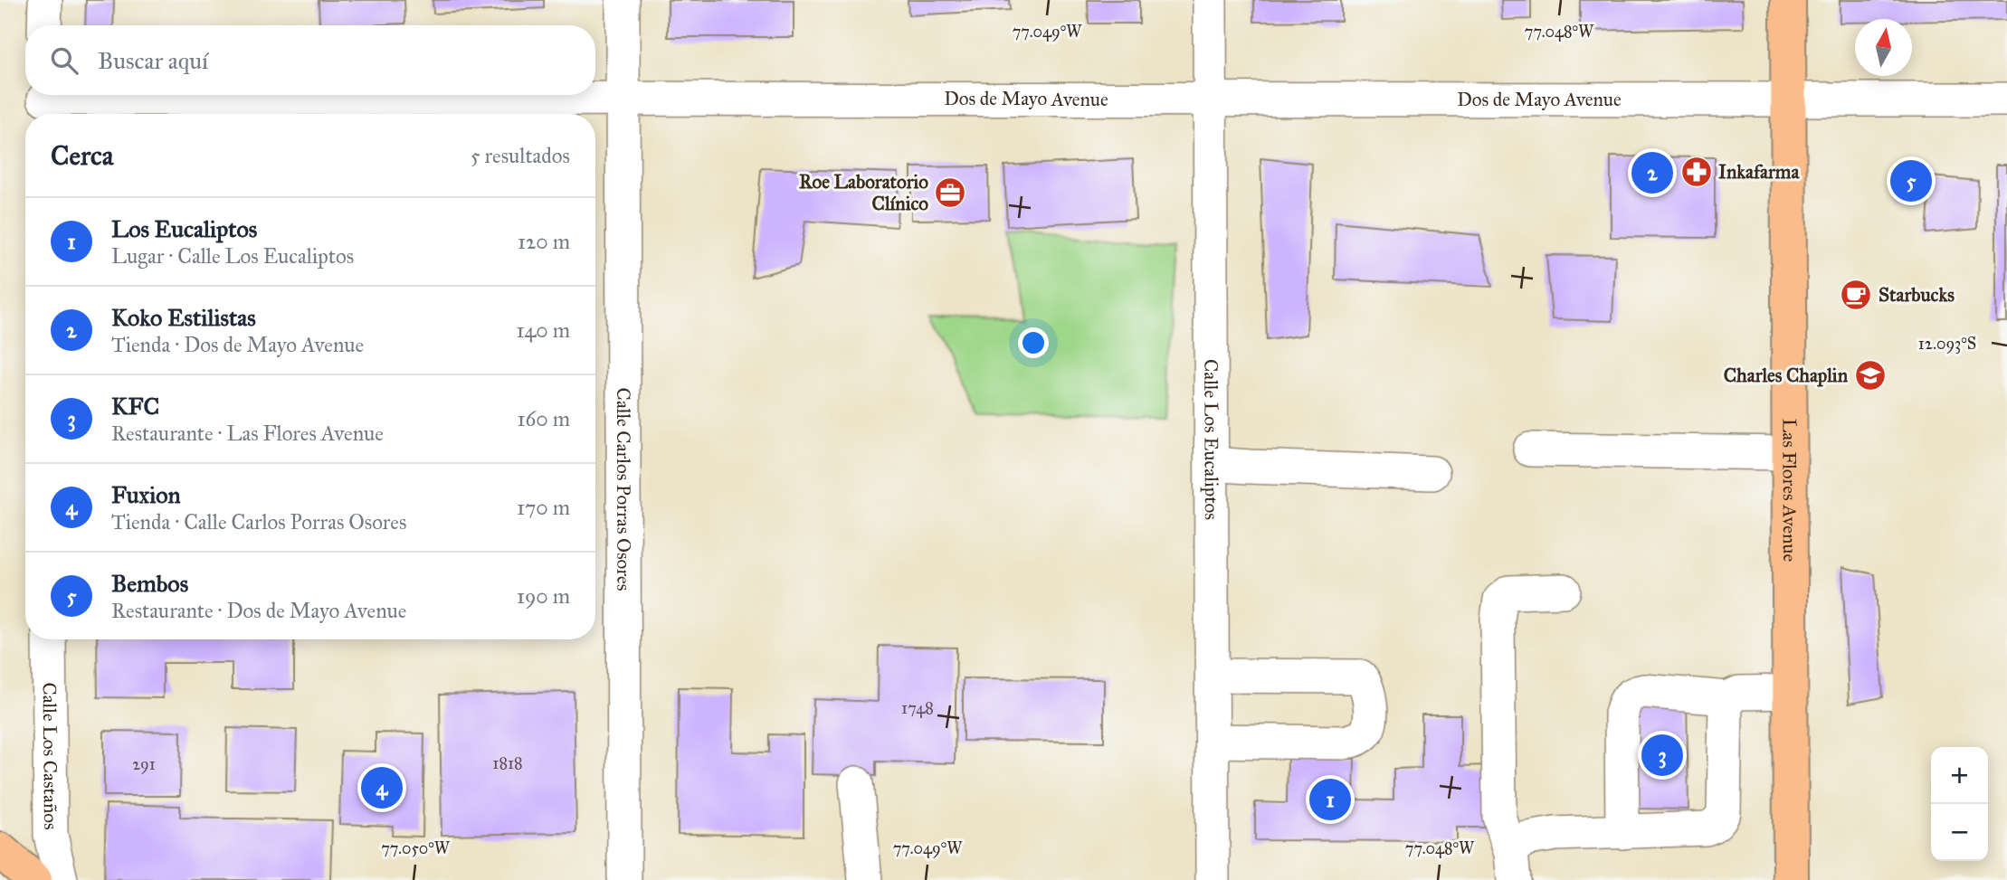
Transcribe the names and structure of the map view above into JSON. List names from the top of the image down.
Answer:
{
  "streets": {
    "main road": ["Las Flores Avenue"],
    "street": [
      "Dos de Mayo Avenue",
      "Calle Los Eucaliptos",
      "Calle Carlos Porras Osores",
      "Calle Los Castaños"
    ]
  },
  "crossings": [
    ["Dos de Mayo Avenue", "Calle Los Eucaliptos"],
    ["Dos de Mayo Avenue", "Calle Carlos Porras Osores"],
    ["Dos de Mayo Avenue", "Las Flores Avenue"]
  ],
  "places": {
    "pharmacy": ["Inkafarma"],
    "office": ["Roe Laboratorio Clínico"],
    "cafe": ["Starbucks"],
    "school or university": ["Charles Chaplin"]
  },
  "house_numbers": ["1748", "1818", "291"],
  "north": "top",
  "page": {
    "search": "Buscar aquí",
    "heading": ["Cerca", "5 resultados"],
    "pins": [
      "2",
      "5",
      "3",
      "4",
      "1"
    ],
    "list": [
      {
        "mark": "1",
        "name": "Los Eucaliptos",
        "note": "Lugar · Calle Los Eucaliptos",
        "value": "120 m"
      },
      {
        "mark": "2",
        "name": "Koko Estilistas",
        "note": "Tienda · Dos de Mayo Avenue",
        "value": "140 m"
      },
      {
        "mark": "3",
        "name": "KFC",
        "note": "Restaurante · Las Flores Avenue",
        "value": "160 m"
      },
      {
        "mark": "4",
        "name": "Fuxion",
        "note": "Tienda · Calle Carlos Porras Osores",
        "value": "170 m"
      },
      {
        "mark": "5",
        "name": "Bembos",
        "note": "Restaurante · Dos de Mayo Avenue",
        "value": "190 m"
      }
    ],
    "map_buttons": ["+", "−"]
  },
  "coordinates": [
    "77.049°W",
    "77.048°W",
    "12.093°S",
    "77.050°W"
  ]
}
